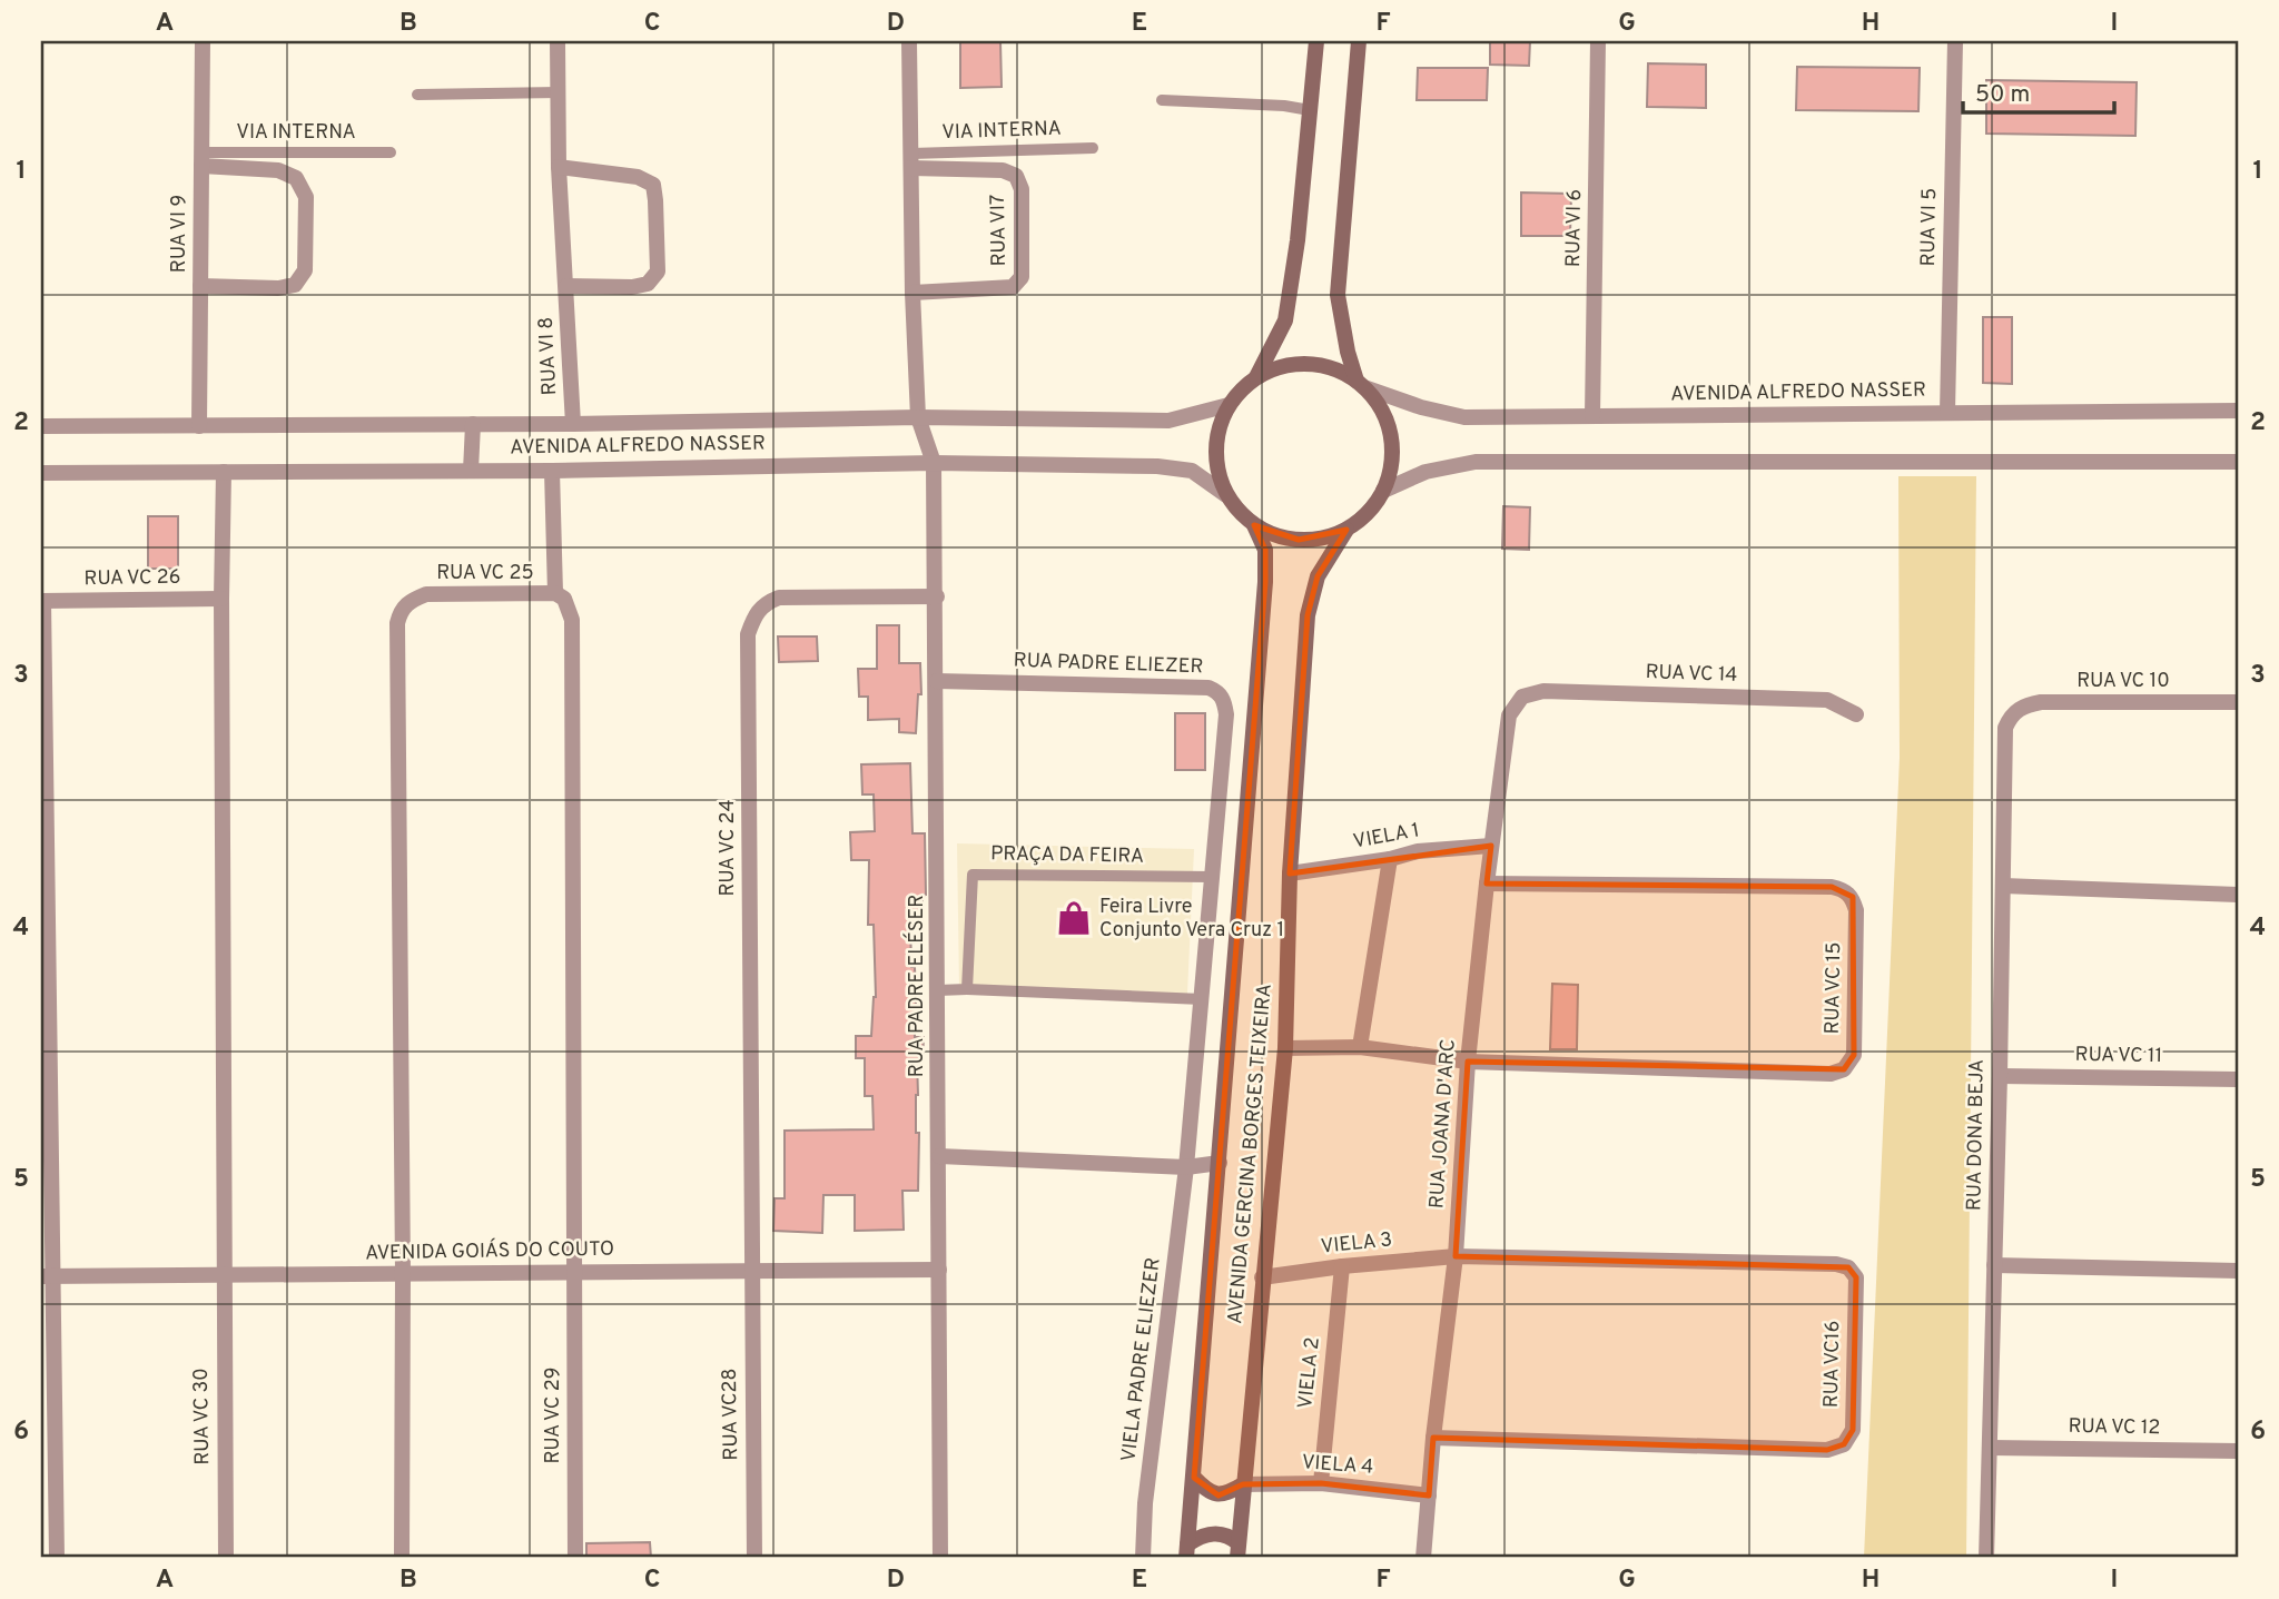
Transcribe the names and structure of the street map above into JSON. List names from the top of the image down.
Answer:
{
  "streets": {
    "main road": ["AVENIDA GERCINA BORGES TEIXEIRA"],
    "street": [
      "RUA VI 5",
      "RUA VI 6",
      "RUA VI7",
      "RUA VI 9",
      "RUA VI 8",
      "AVENIDA ALFREDO NASSER",
      "RUA VC 25",
      "RUA VC 26",
      "RUA PADRE ELIEZER",
      "RUA VC 14",
      "RUA VC 10",
      "VIELA 1",
      "RUA VC 24",
      "RUA PADRE ELÉSER",
      "RUA VC 15",
      "RUA VC 11",
      "RUA JOANA D'ARC",
      "RUA DONA BEJA",
      "VIELA 3",
      "AVENIDA GOIÁS DO COUTO",
      "VIELA PADRE ELIEZER",
      "RUA VC16",
      "VIELA 2",
      "RUA VC28",
      "RUA VC 29",
      "RUA VC 30",
      "RUA VC 12",
      "VIELA 4"
    ],
    "lane": ["VIA INTERNA", "PRAÇA DA FEIRA"]
  },
  "crossings": [
    ["VIA INTERNA", "RUA VI7"],
    ["VIA INTERNA", "RUA VI 9"],
    ["RUA VI 5", "AVENIDA ALFREDO NASSER"],
    ["RUA VI 6", "AVENIDA ALFREDO NASSER"],
    ["RUA VI 9", "AVENIDA ALFREDO NASSER"],
    ["RUA VI 8", "AVENIDA ALFREDO NASSER"],
    ["AVENIDA ALFREDO NASSER", "RUA PADRE ELÉSER"],
    ["AVENIDA ALFREDO NASSER", "AVENIDA GERCINA BORGES TEIXEIRA"],
    ["RUA VC 25", "AVENIDA GOIÁS DO COUTO"],
    ["RUA VC 25", "RUA VC 29"],
    ["RUA VC 26", "AVENIDA GOIÁS DO COUTO"],
    ["RUA PADRE ELIEZER", "PRAÇA DA FEIRA"],
    ["RUA PADRE ELIEZER", "RUA PADRE ELÉSER"],
    ["RUA PADRE ELIEZER", "VIELA PADRE ELIEZER"],
    ["RUA VC 14", "RUA JOANA D'ARC"],
    ["RUA VC 10", "RUA DONA BEJA"],
    ["VIELA 1", "RUA JOANA D'ARC"],
    ["VIELA 1", "AVENIDA GERCINA BORGES TEIXEIRA"],
    ["RUA VC 24", "RUA PADRE ELÉSER"],
    ["RUA VC 24", "AVENIDA GOIÁS DO COUTO"],
    ["RUA VC 24", "RUA VC28"],
    ["RUA PADRE ELÉSER", "AVENIDA GOIÁS DO COUTO"],
    ["RUA VC 15", "RUA JOANA D'ARC"],
    ["RUA VC 11", "RUA DONA BEJA"],
    ["RUA JOANA D'ARC", "VIELA 3"],
    ["RUA JOANA D'ARC", "RUA VC16"],
    ["RUA JOANA D'ARC", "VIELA 4"],
    ["RUA DONA BEJA", "RUA VC 12"],
    ["AVENIDA GERCINA BORGES TEIXEIRA", "VIELA 3"],
    ["AVENIDA GERCINA BORGES TEIXEIRA", "VIELA 4"],
    ["VIELA 3", "RUA VC16"],
    ["VIELA 3", "VIELA 2"],
    ["AVENIDA GOIÁS DO COUTO", "RUA VC28"],
    ["AVENIDA GOIÁS DO COUTO", "RUA VC 29"],
    ["AVENIDA GOIÁS DO COUTO", "RUA VC 30"],
    ["VIELA 2", "VIELA 4"]
  ],
  "places": {
    "shop": ["Feira Livre Conjunto Vera Cruz 1"]
  },
  "scale_bar": "50 m",
  "grid": {
    "columns": [
      "A",
      "B",
      "C",
      "D",
      "E",
      "F",
      "G",
      "H",
      "I"
    ],
    "rows": [
      "1",
      "2",
      "3",
      "4",
      "5",
      "6"
    ]
  }
}
